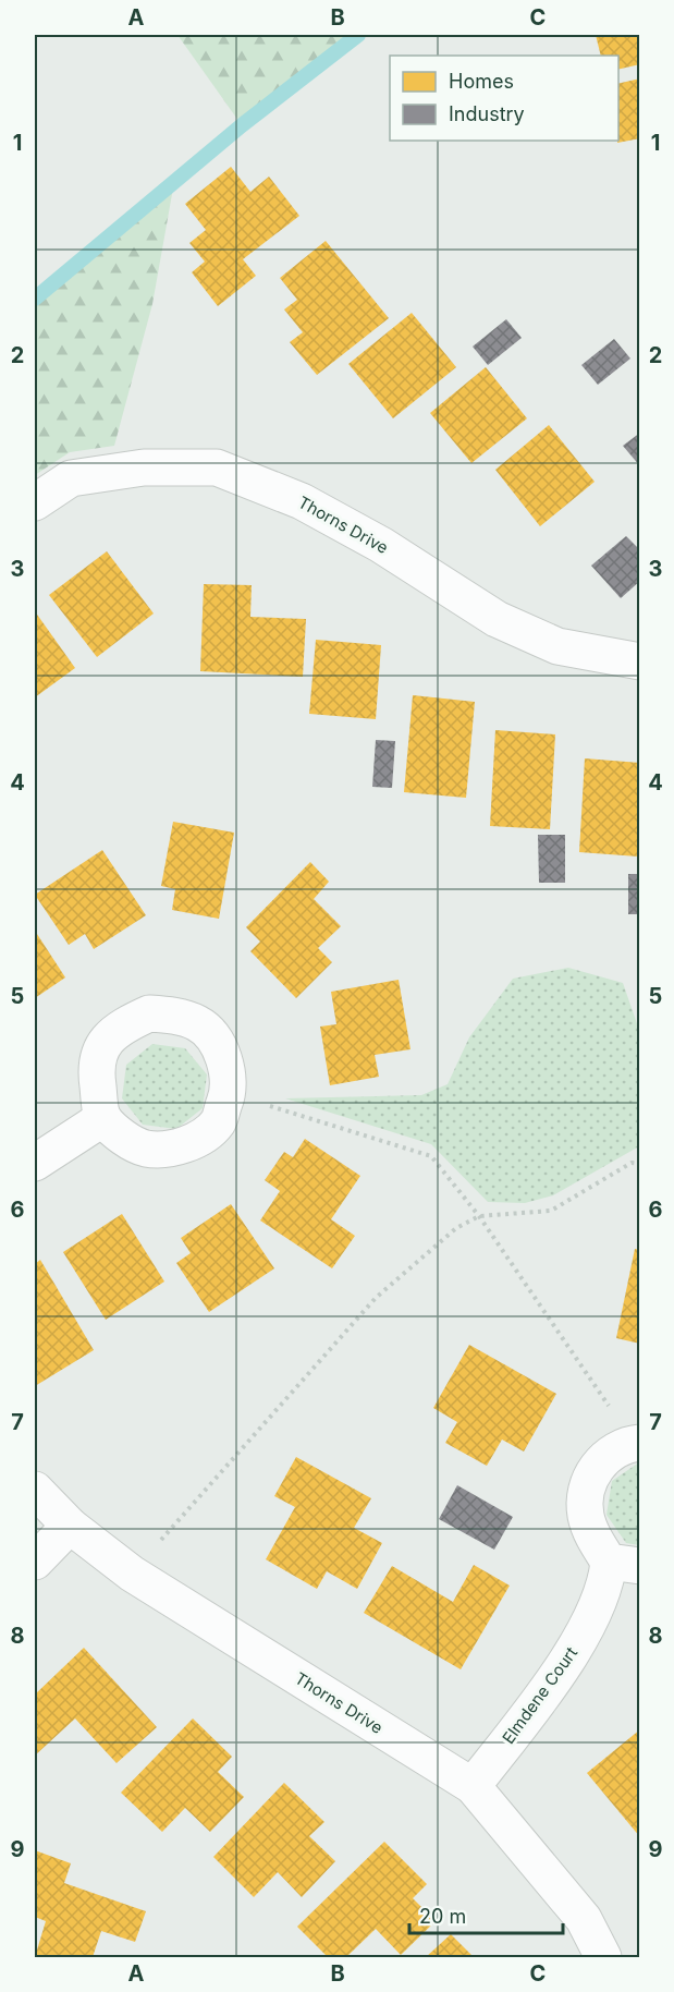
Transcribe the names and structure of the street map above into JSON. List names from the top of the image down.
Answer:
{
  "streets": {
    "street": ["Thorns Drive", "Elmdene Court"]
  },
  "crossings": [
    ["Thorns Drive", "Elmdene Court"]
  ],
  "legend": ["Homes", "Industry"],
  "scale_bar": "20 m",
  "grid": {
    "columns": ["A", "B", "C"],
    "rows": [
      "1",
      "2",
      "3",
      "4",
      "5",
      "6",
      "7",
      "8",
      "9"
    ]
  }
}
